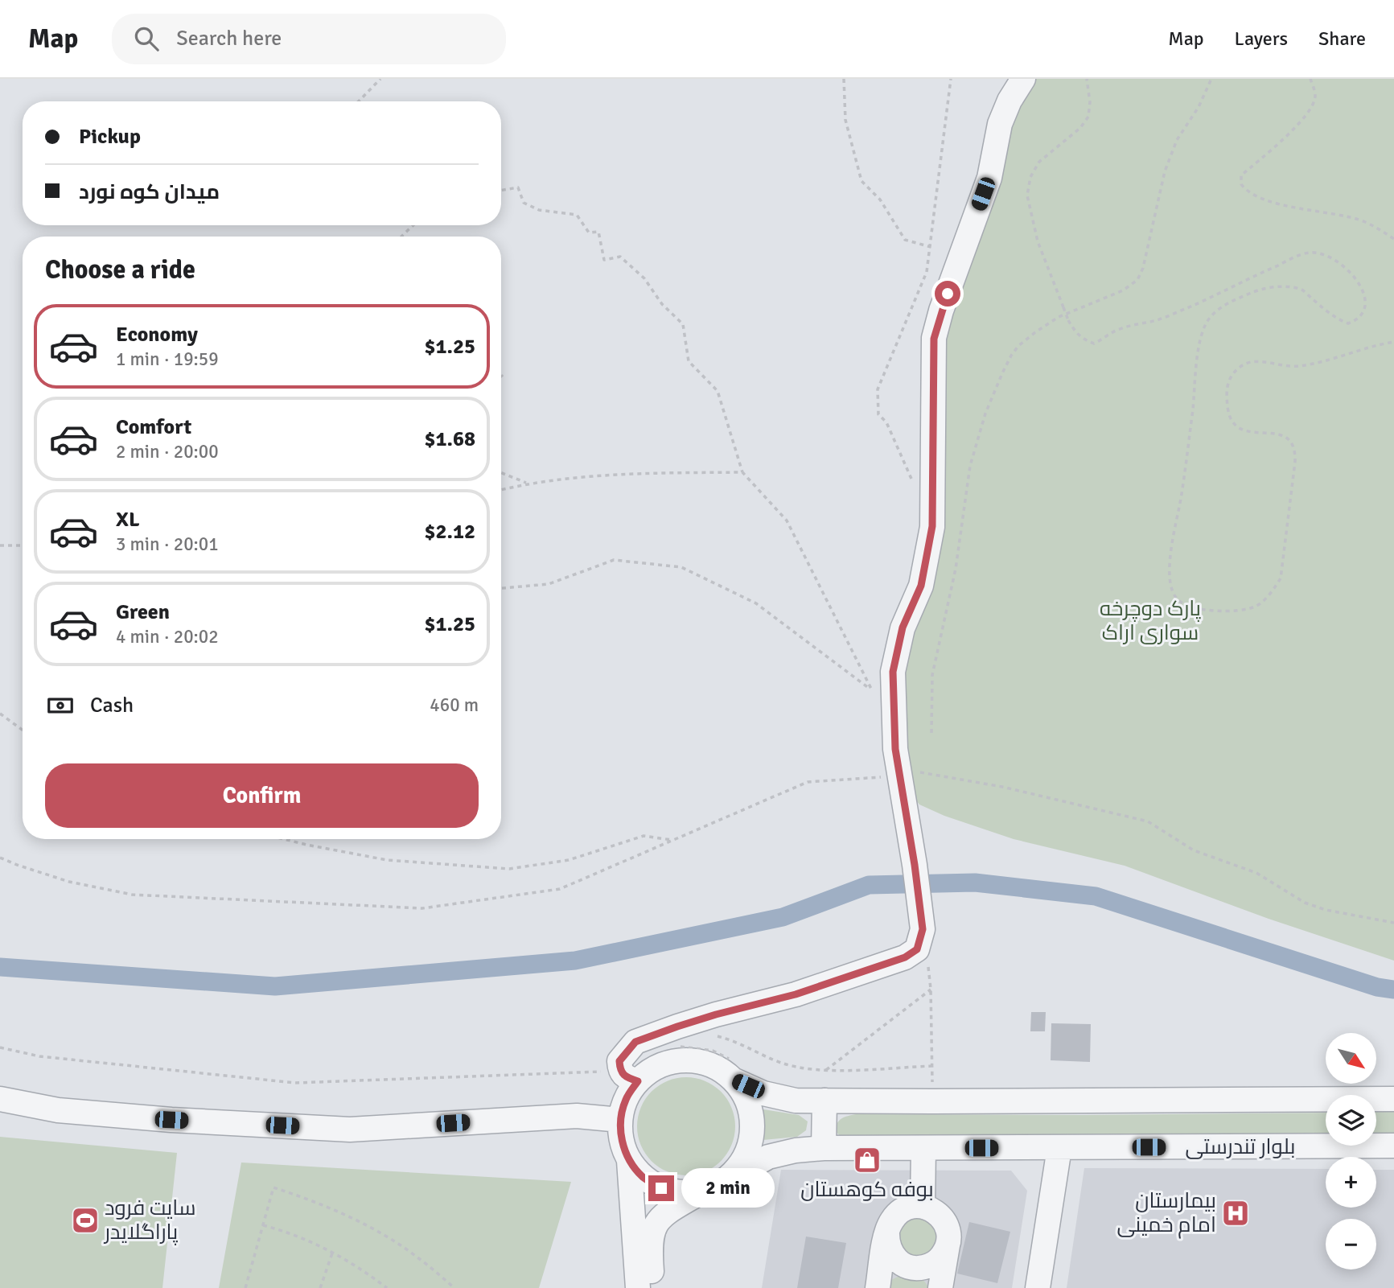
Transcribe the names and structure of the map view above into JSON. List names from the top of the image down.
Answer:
{
  "streets": {
    "street": ["بلوار تندرستی"]
  },
  "parks": ["پارک دوچرخه سواری اراک"],
  "places": {
    "shop": ["بوفه کوهستان"],
    "hospital": ["بیمارستان امام خمینی"],
    "sports": ["سایت فرود پاراگلایدر"]
  },
  "north": "bottom right",
  "page": {
    "header": "Map",
    "search": "Search here",
    "nav": ["Map", "Layers", "Share"],
    "banner": ["Pickup", "میدان کوه نورد"],
    "heading": "Choose a ride",
    "list": [
      {
        "name": "Economy",
        "note": "1 min · 19:59",
        "value": "$1.25"
      },
      {
        "name": "Comfort",
        "note": "2 min · 20:00",
        "value": "$1.68"
      },
      {
        "name": "XL",
        "note": "3 min · 20:01",
        "value": "$2.12"
      },
      {
        "name": "Green",
        "note": "4 min · 20:02",
        "value": "$1.25"
      }
    ],
    "pay": ["Cash", "460 m"],
    "buttons": "Confirm",
    "map_buttons": ["+", "−"],
    "bubble": "2 min"
  }
}
